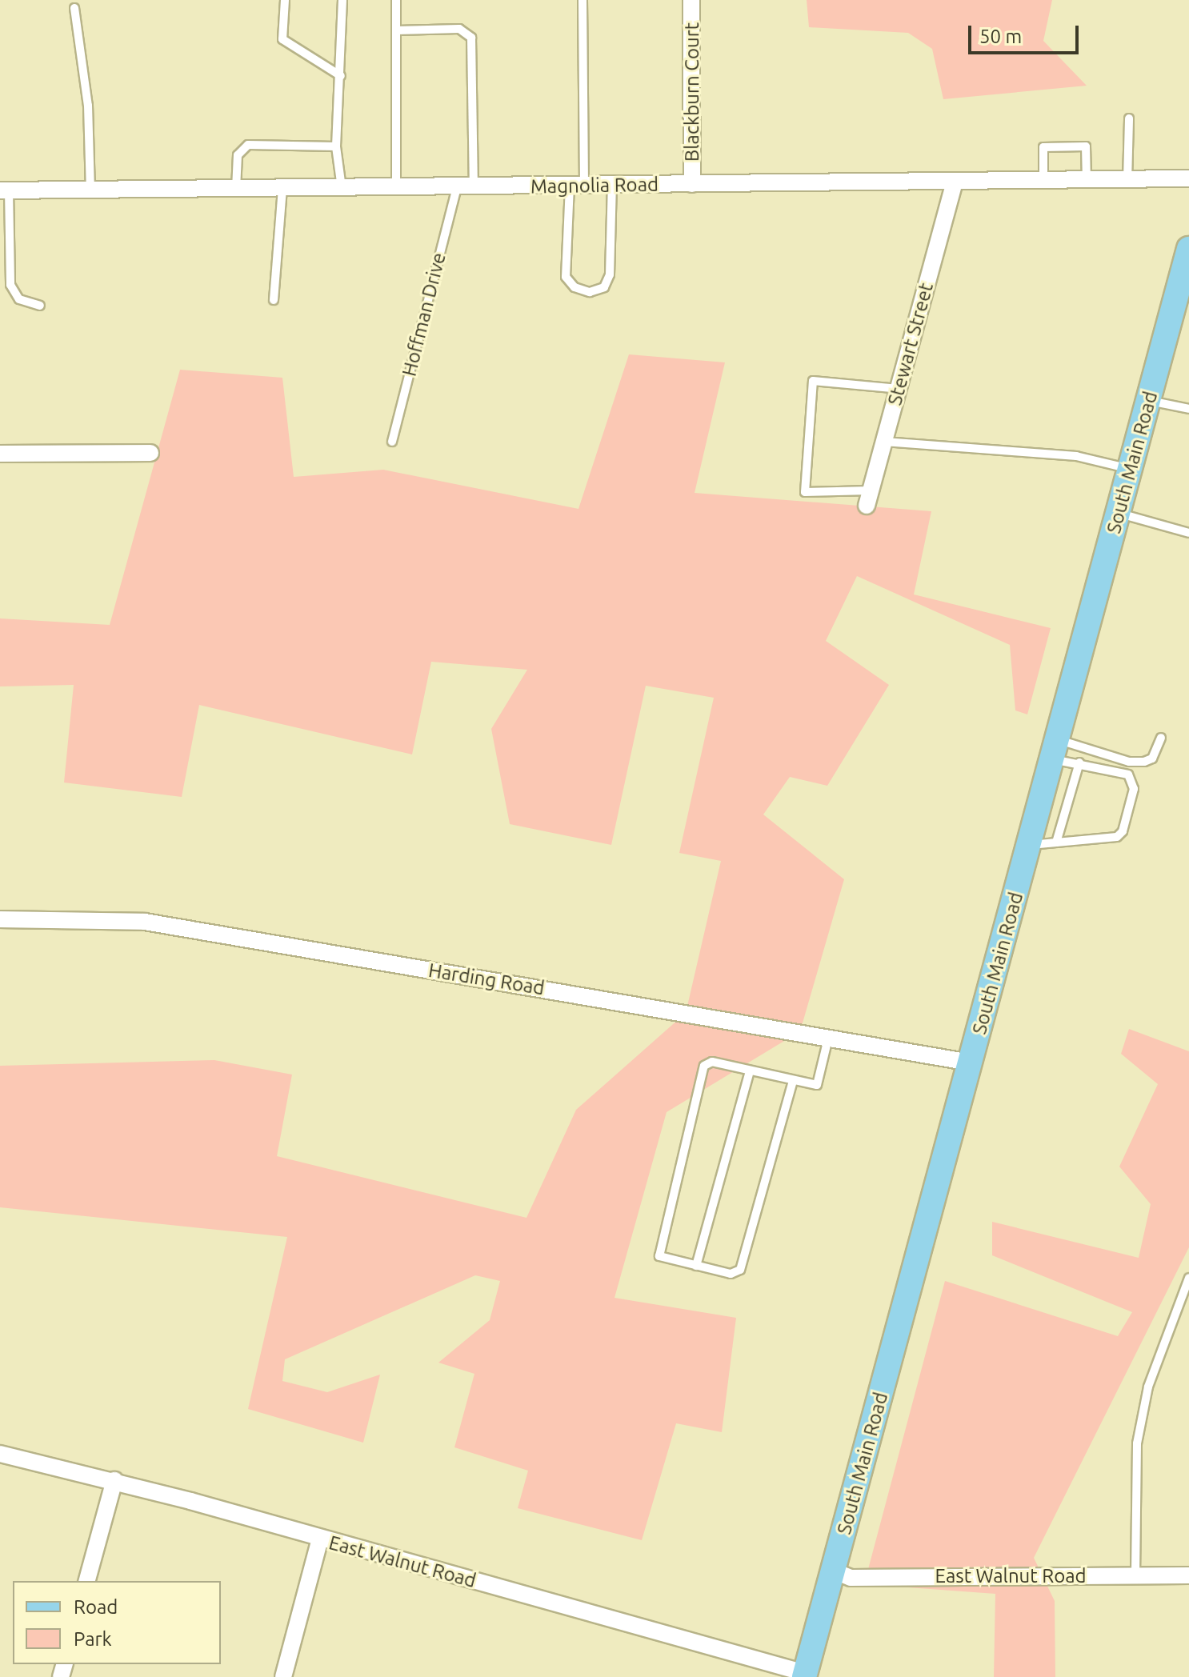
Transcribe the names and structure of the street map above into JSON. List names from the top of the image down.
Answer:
{
  "streets": {
    "main road": ["South Main Road"],
    "street": [
      "Blackburn Court",
      "Magnolia Road",
      "Stewart Street",
      "Harding Road",
      "East Walnut Road"
    ],
    "lane": ["Hoffman Drive"]
  },
  "crossings": [
    ["Blackburn Court", "Magnolia Road"],
    ["Magnolia Road", "Hoffman Drive"],
    ["Magnolia Road", "Stewart Street"],
    ["South Main Road", "Harding Road"],
    ["South Main Road", "East Walnut Road"]
  ],
  "legend": ["Road", "Park"],
  "scale_bar": "50 m"
}
